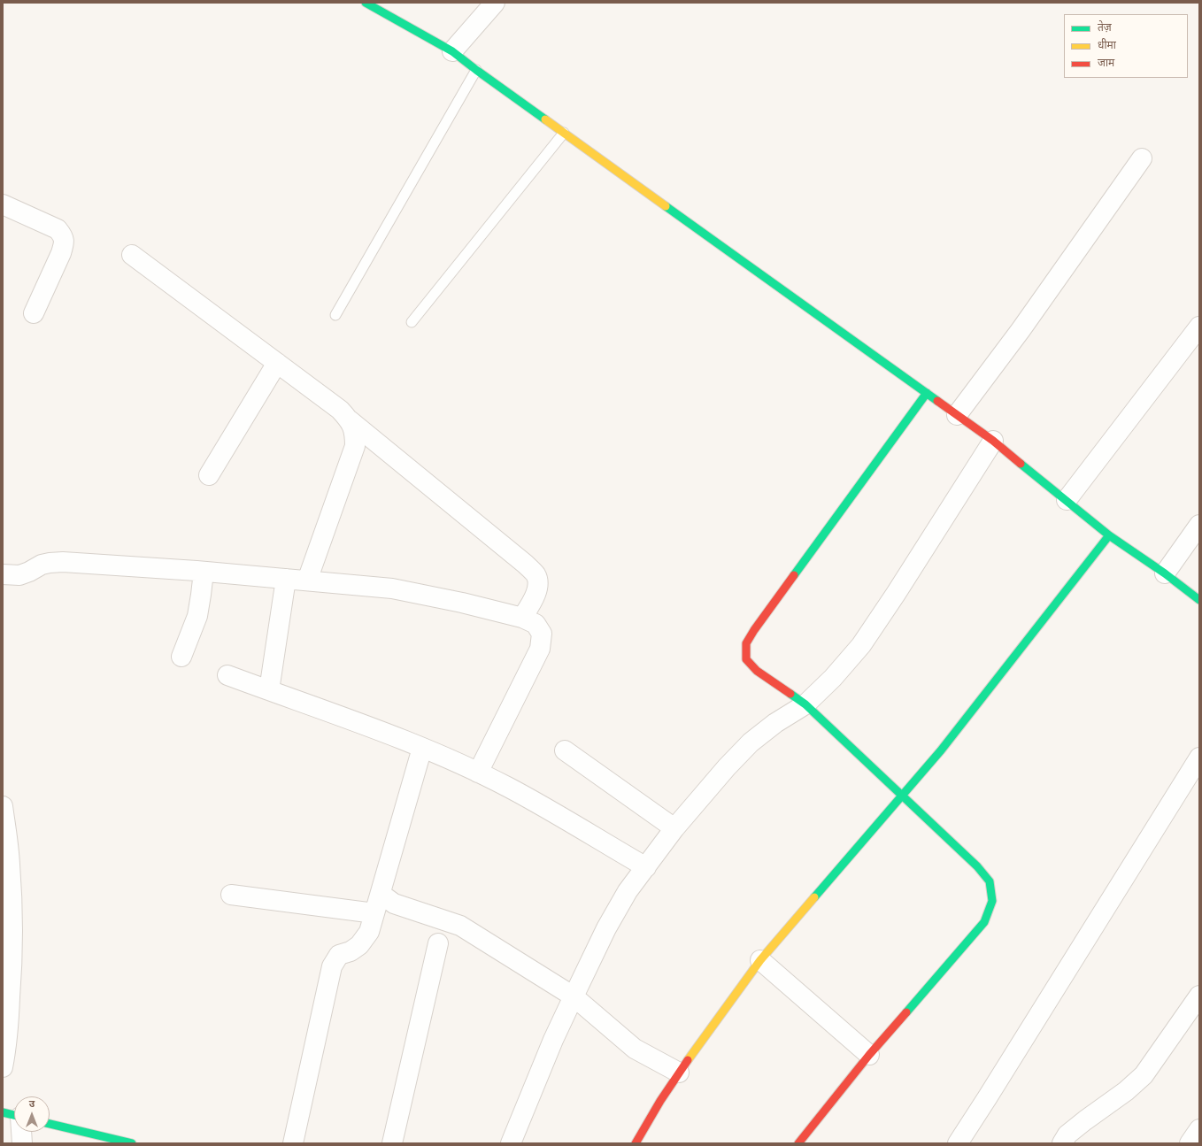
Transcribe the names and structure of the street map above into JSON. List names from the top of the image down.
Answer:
{
  "legend": ["तेज़", "धीमा", "जाम"],
  "north": "top"
}
